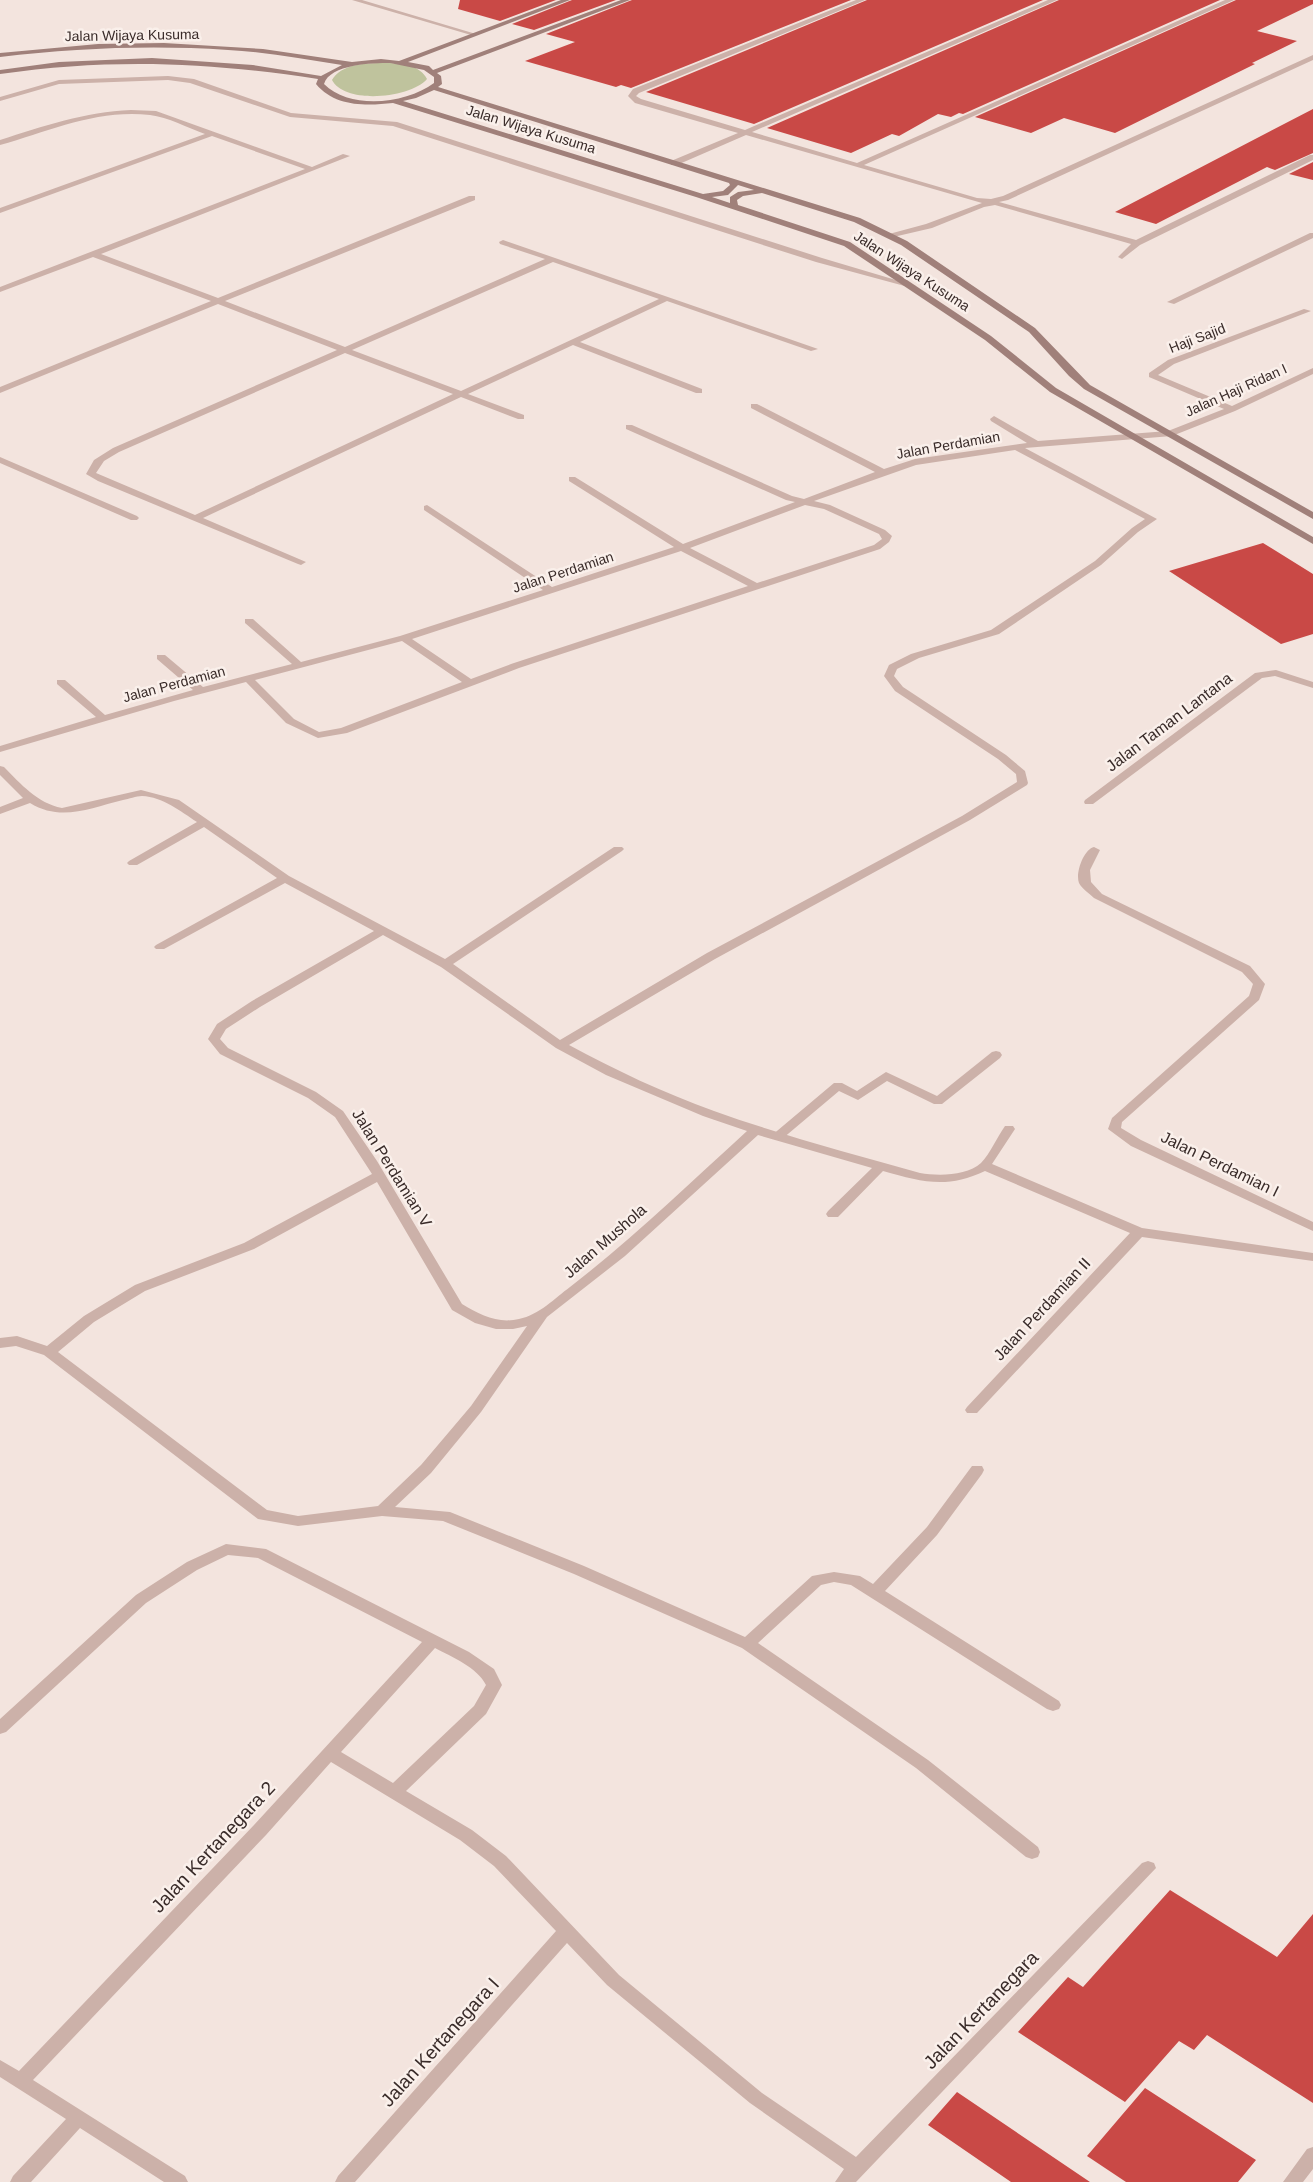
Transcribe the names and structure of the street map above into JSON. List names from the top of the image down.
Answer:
{
  "streets": {
    "street": [
      "Jalan Wijaya Kusuma",
      "Haji Sajid",
      "Jalan Haji Ridan I",
      "Jalan Perdamian",
      "Jalan Taman Lantana",
      "Jalan Perdamian I",
      "Jalan Perdamian V",
      "Jalan Mushola",
      "Jalan Perdamian II",
      "Jalan Kertanegara 2",
      "Jalan Kertanegara",
      "Jalan Kertanegara I"
    ]
  },
  "crossings": [
    ["Jalan Wijaya Kusuma", "Jalan Haji Ridan I"],
    ["Jalan Wijaya Kusuma", "Jalan Perdamian"],
    ["Haji Sajid", "Jalan Haji Ridan I"],
    ["Jalan Haji Ridan I", "Jalan Perdamian"],
    ["Jalan Perdamian V", "Jalan Mushola"]
  ]
}
